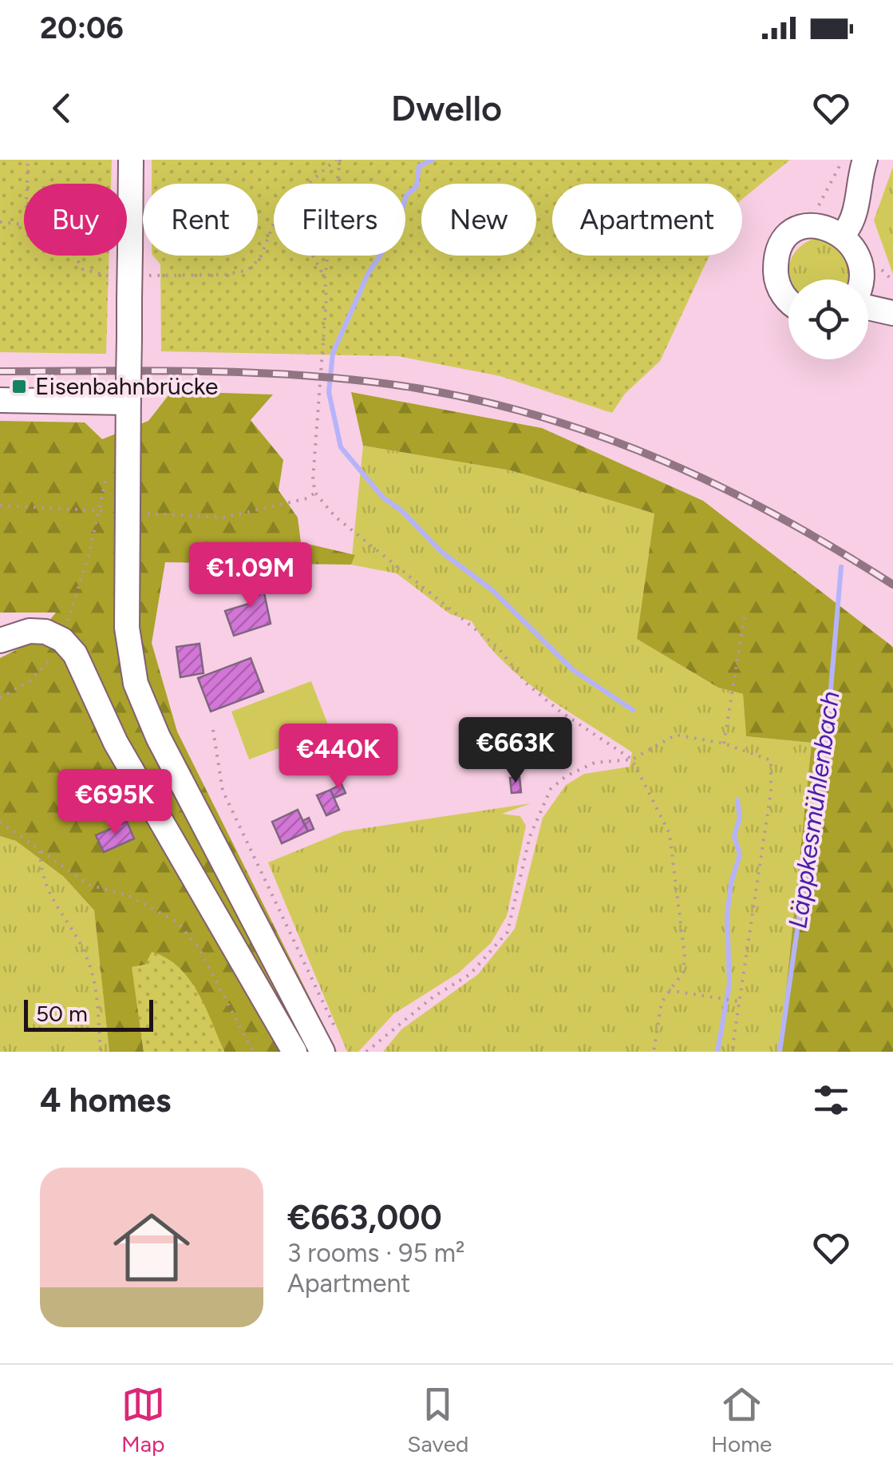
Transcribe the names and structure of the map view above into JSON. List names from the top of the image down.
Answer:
{
  "water": ["Läppkesmühlenbach"],
  "places": {
    "transit": ["Eisenbahnbrücke"]
  },
  "scale_bar": "50 m",
  "page": {
    "status": "20:06",
    "header": "Dwello",
    "chip": [
      "Buy",
      "Rent",
      "Filters",
      "New",
      "Apartment"
    ],
    "price": [
      "€1.09M",
      "€663K",
      "€440K",
      "€695K"
    ],
    "scale": "50 m",
    "heading": "4 homes",
    "list": [
      {
        "name": "€663,000",
        "note": "3 rooms · 95 m² · Apartment"
      }
    ],
    "tabs": ["Map", "Saved", "Home"]
  }
}
